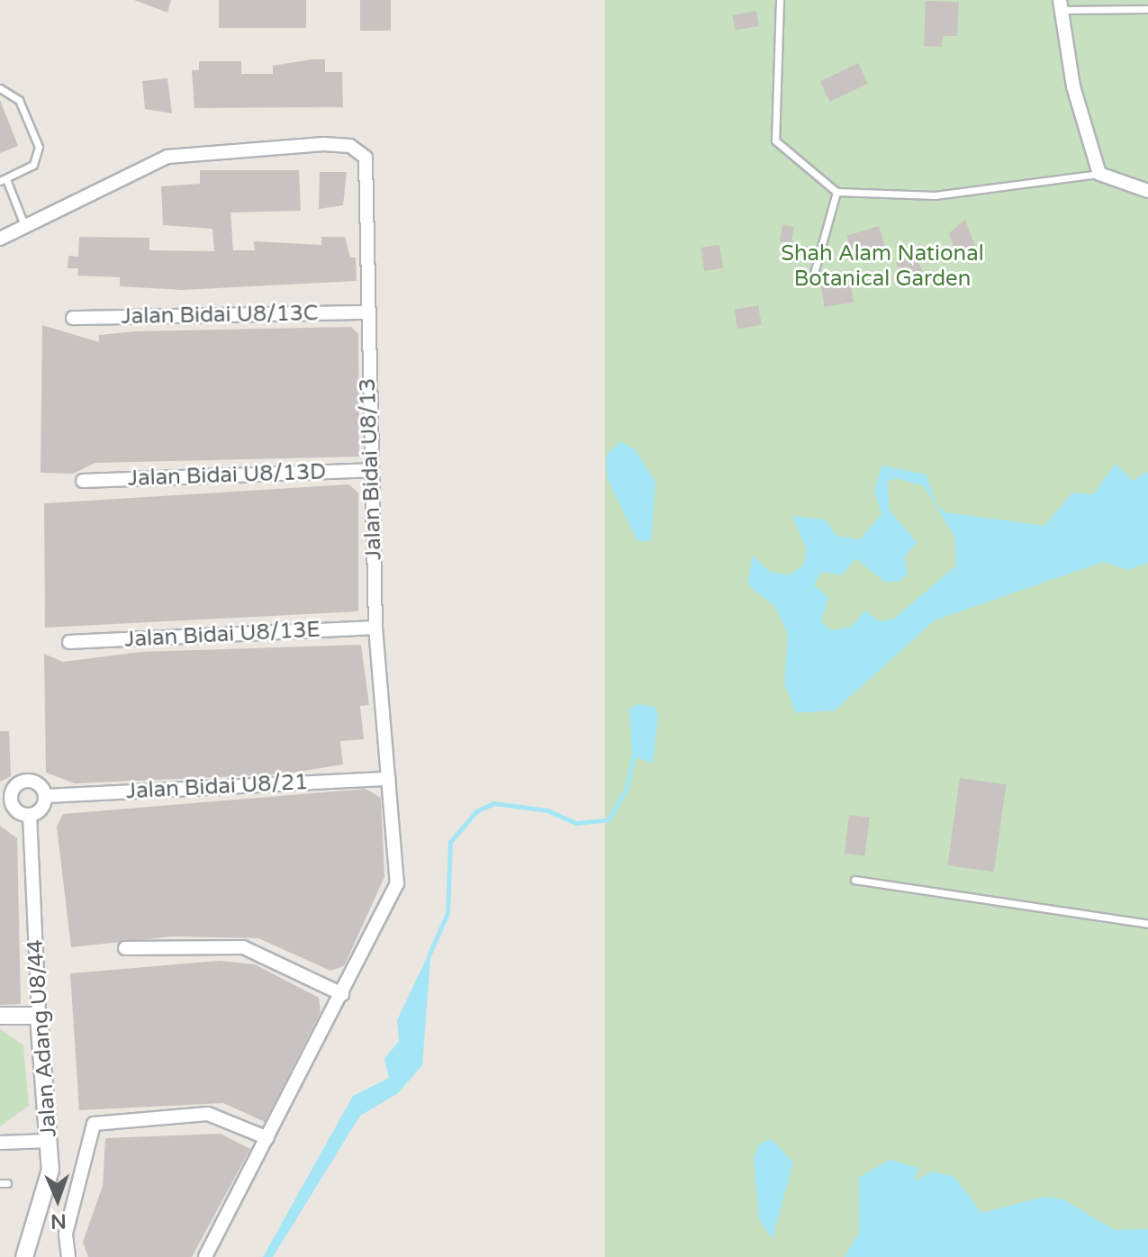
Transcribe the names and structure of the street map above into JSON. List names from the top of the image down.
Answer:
{
  "streets": {
    "street": [
      "Jalan Bidai U8/13C",
      "Jalan Bidai U8/13",
      "Jalan Bidai U8/13D",
      "Jalan Bidai U8/13E",
      "Jalan Bidai U8/21",
      "Jalan Adang U8/44"
    ]
  },
  "crossings": [
    ["Jalan Bidai U8/13C", "Jalan Bidai U8/13"],
    ["Jalan Bidai U8/13", "Jalan Bidai U8/13D"],
    ["Jalan Bidai U8/13", "Jalan Bidai U8/13E"],
    ["Jalan Bidai U8/13", "Jalan Bidai U8/21"]
  ],
  "parks": ["Shah Alam National Botanical Garden"],
  "north": "bottom"
}
